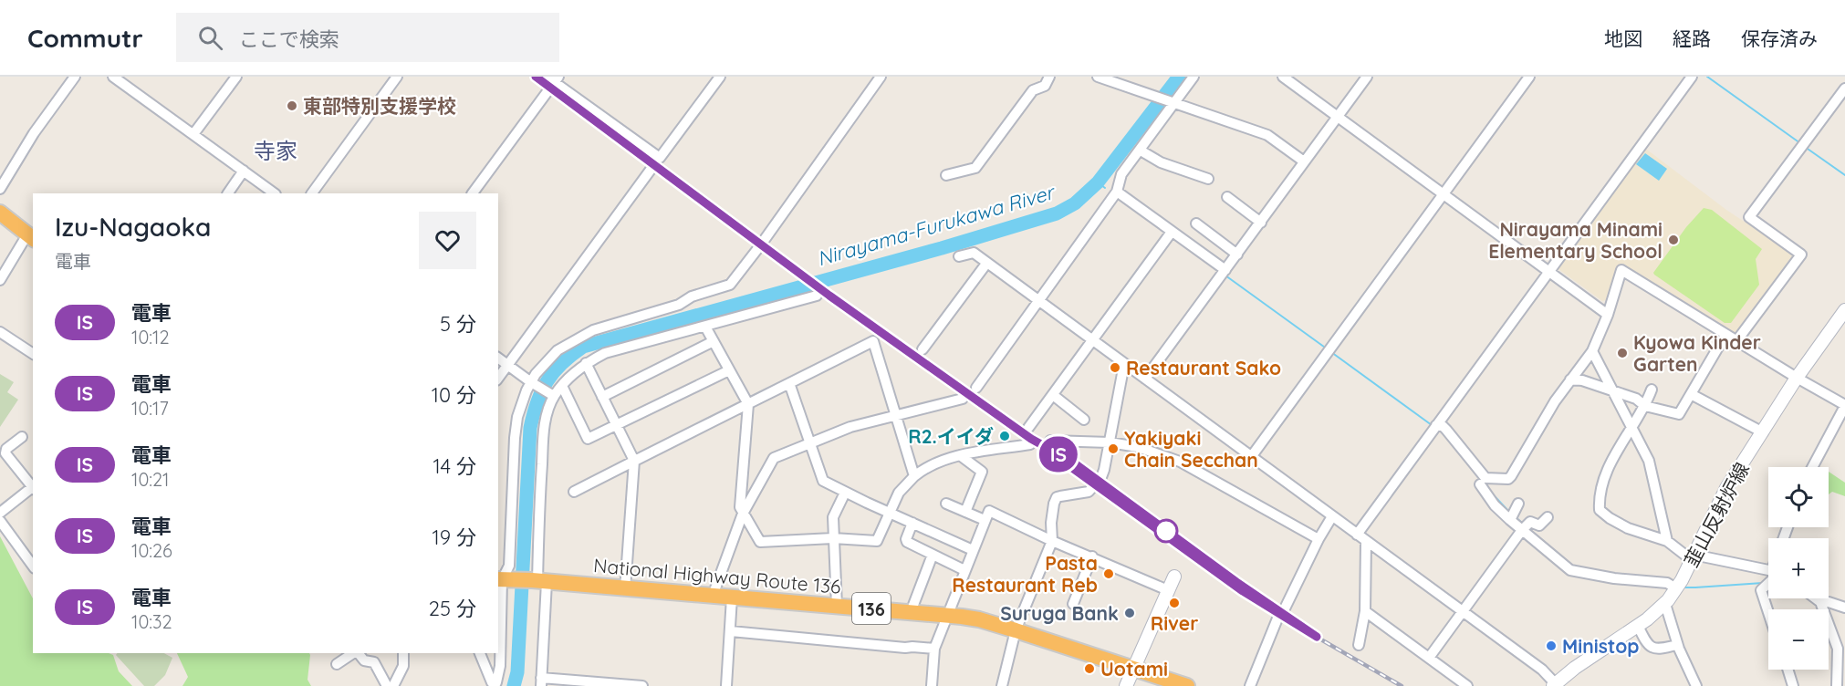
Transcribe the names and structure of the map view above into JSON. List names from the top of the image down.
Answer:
{
  "streets": {
    "highway": ["National Highway Route 136", "136"],
    "main road": ["韮山反射炉線"]
  },
  "districts": ["寺家"],
  "water": ["Nirayama-Furukawa River"],
  "places": [
    "東部特別支援学校",
    "Nirayama Minami Elementary School",
    "Kyowa Kinder Garten",
    "Restaurant Sako",
    "R2.イイダ",
    "Yakiyaki Chain Secchan",
    "Pasta Restaurant Reb",
    "River",
    "Suruga Bank",
    "Ministop",
    "Uotami"
  ],
  "page": {
    "header": "Commutr",
    "search": "ここで検索",
    "nav": ["地図", "経路", "保存済み"],
    "on_map": "IS",
    "heading": ["Izu-Nagaoka", "電車"],
    "list": [
      {
        "mark": "IS",
        "name": "電車",
        "note": "10:12",
        "value": "5 分"
      },
      {
        "mark": "IS",
        "name": "電車",
        "note": "10:17",
        "value": "10 分"
      },
      {
        "mark": "IS",
        "name": "電車",
        "note": "10:21",
        "value": "14 分"
      },
      {
        "mark": "IS",
        "name": "電車",
        "note": "10:26",
        "value": "19 分"
      },
      {
        "mark": "IS",
        "name": "電車",
        "note": "10:32",
        "value": "25 分"
      }
    ],
    "map_buttons": ["+", "−"]
  }
}
